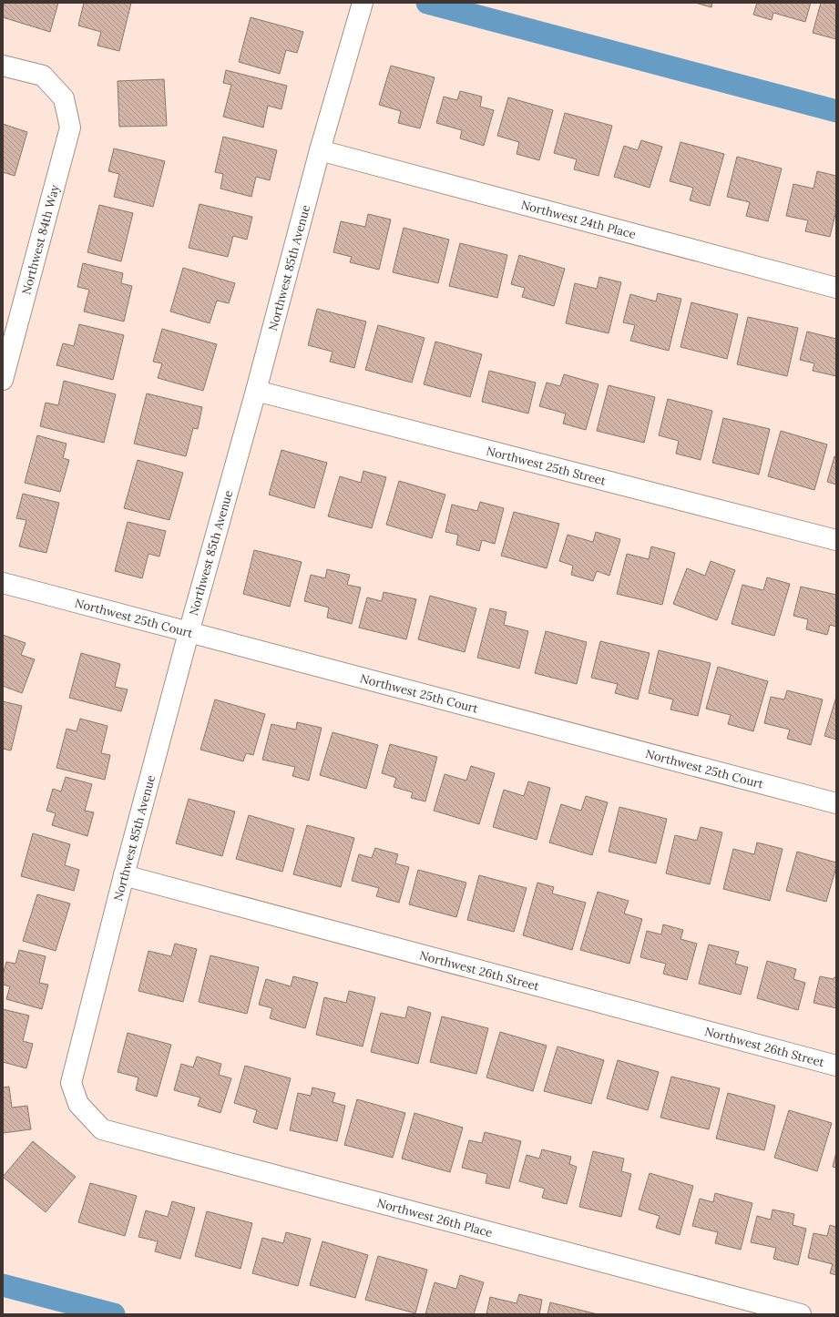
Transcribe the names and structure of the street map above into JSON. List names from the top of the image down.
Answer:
{
  "streets": {
    "street": [
      "Northwest 24th Place",
      "Northwest 84th Way",
      "Northwest 85th Avenue",
      "Northwest 25th Street",
      "Northwest 25th Court",
      "Northwest 26th Street",
      "Northwest 26th Place"
    ]
  },
  "crossings": [
    ["Northwest 24th Place", "Northwest 85th Avenue"],
    ["Northwest 85th Avenue", "Northwest 25th Street"],
    ["Northwest 85th Avenue", "Northwest 25th Court"],
    ["Northwest 85th Avenue", "Northwest 26th Street"],
    ["Northwest 85th Avenue", "Northwest 26th Place"]
  ]
}
